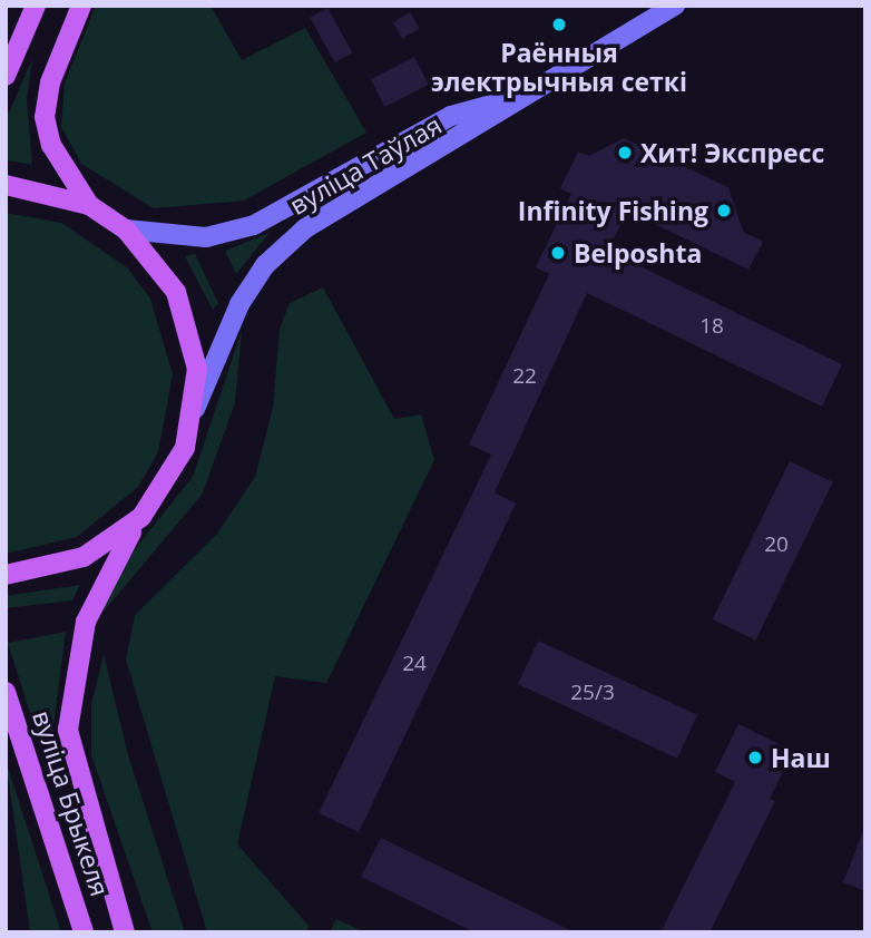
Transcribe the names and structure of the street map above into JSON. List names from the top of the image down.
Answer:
{
  "streets": {
    "main road": ["вуліца Таўлая", "вуліца Брыкеля"]
  },
  "places": [
    "Раённыя электрычныя сеткі",
    "Хит! Экспресс",
    "Infinity Fishing",
    "Belposhta",
    "Наш"
  ],
  "house_numbers": [
    "18",
    "22",
    "20",
    "24",
    "25/3"
  ]
}
